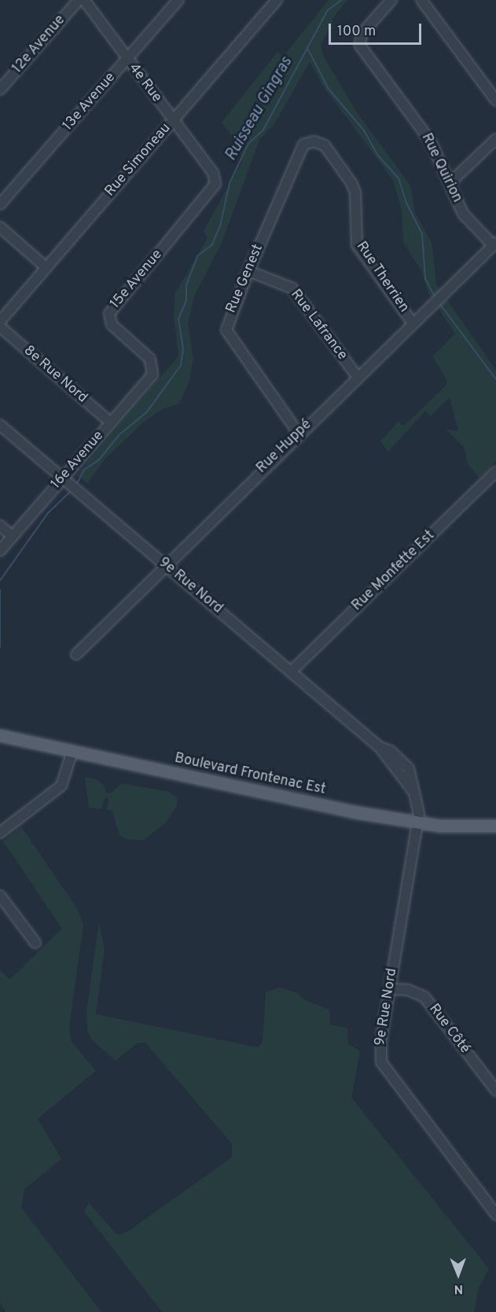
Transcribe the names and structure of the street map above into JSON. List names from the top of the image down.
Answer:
{
  "streets": {
    "main road": ["Boulevard Frontenac Est"],
    "street": [
      "12e Avenue",
      "4e Rue",
      "13e Avenue",
      "Rue Simoneau",
      "Rue Quirion",
      "Rue Therrien",
      "Rue Genest",
      "15e Avenue",
      "Rue Lafrance",
      "8e Rue Nord",
      "Rue Huppé",
      "16e Avenue",
      "Rue Monfette Est",
      "9e Rue Nord",
      "Rue Côté"
    ]
  },
  "crossings": [
    ["4e Rue", "13e Avenue"],
    ["4e Rue", "Rue Simoneau"],
    ["4e Rue", "15e Avenue"],
    ["Rue Quirion", "Rue Huppé"],
    ["Rue Therrien", "Rue Genest"],
    ["Rue Therrien", "Rue Huppé"],
    ["Rue Genest", "Rue Lafrance"],
    ["Rue Genest", "Rue Huppé"],
    ["15e Avenue", "16e Avenue"],
    ["Rue Lafrance", "Rue Huppé"],
    ["8e Rue Nord", "16e Avenue"],
    ["Rue Huppé", "9e Rue Nord"],
    ["16e Avenue", "9e Rue Nord"],
    ["Rue Monfette Est", "9e Rue Nord"],
    ["9e Rue Nord", "Boulevard Frontenac Est"],
    ["9e Rue Nord", "Rue Côté"]
  ],
  "water": ["Ruisseau Gingras"],
  "scale_bar": "100 m",
  "north": "bottom"
}
